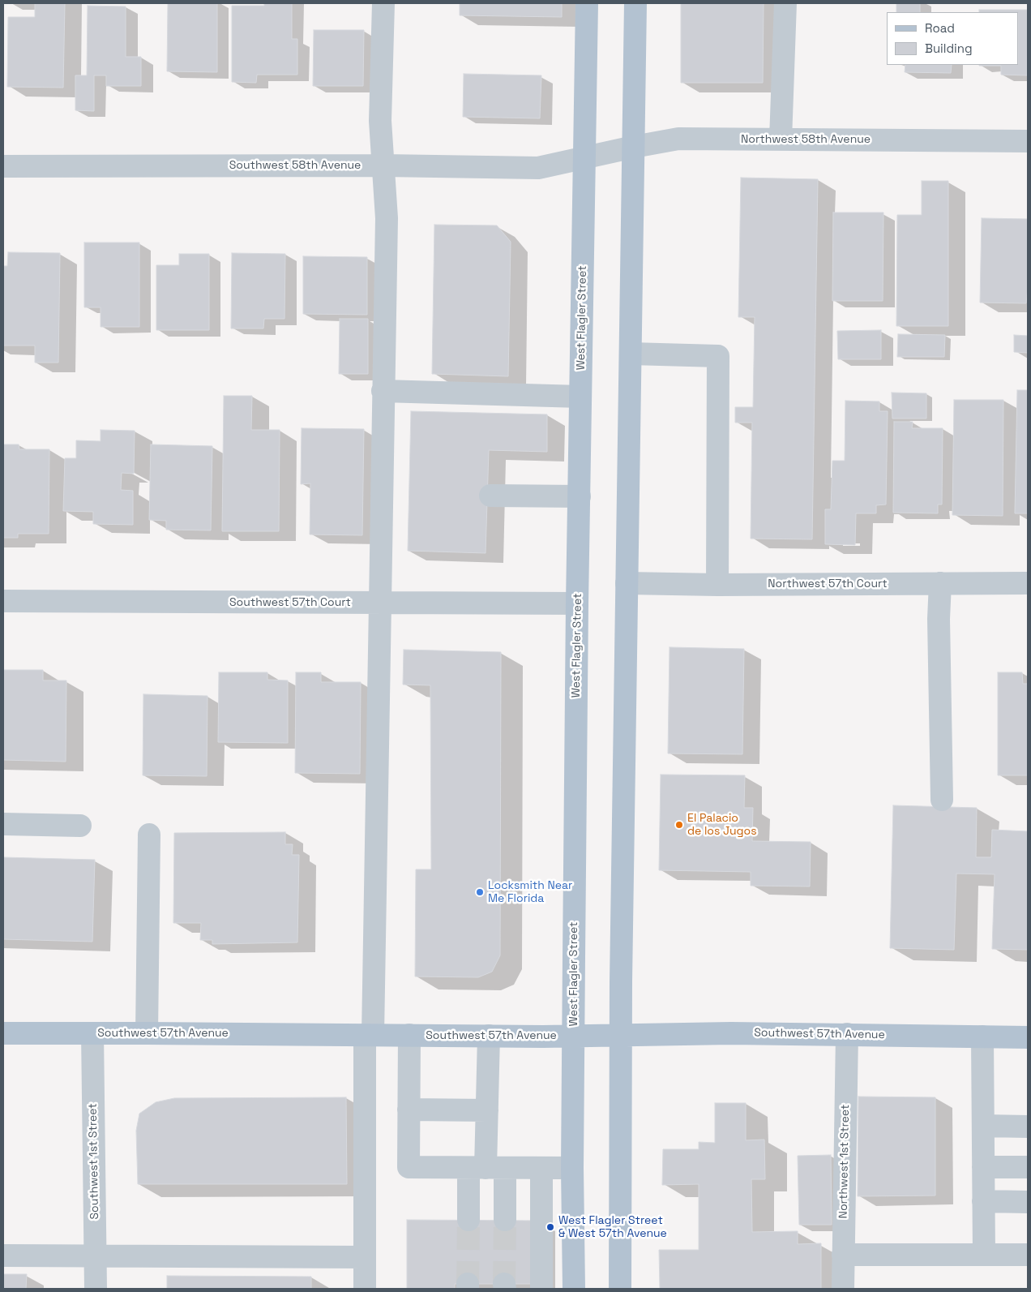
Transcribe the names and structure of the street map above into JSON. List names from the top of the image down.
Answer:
{
  "streets": {
    "main road": ["West Flagler Street", "Southwest 57th Avenue"],
    "street": [
      "Northwest 58th Avenue",
      "Southwest 58th Avenue",
      "Northwest 57th Court",
      "Southwest 57th Court",
      "Southwest 1st Street",
      "Northwest 1st Street"
    ]
  },
  "crossings": [
    ["Northwest 58th Avenue", "Southwest 58th Avenue"],
    ["Northwest 58th Avenue", "West Flagler Street"],
    ["Southwest 58th Avenue", "West Flagler Street"],
    ["West Flagler Street", "Southwest 57th Court"],
    ["West Flagler Street", "Southwest 57th Avenue"],
    ["Southwest 57th Avenue", "Southwest 1st Street"],
    ["Southwest 57th Avenue", "Northwest 1st Street"]
  ],
  "places": ["El Palacio de los Jugos", "Locksmith Near Me Florida", "West Flagler Street & West 57th Avenue"],
  "legend": ["Road", "Building"]
}
